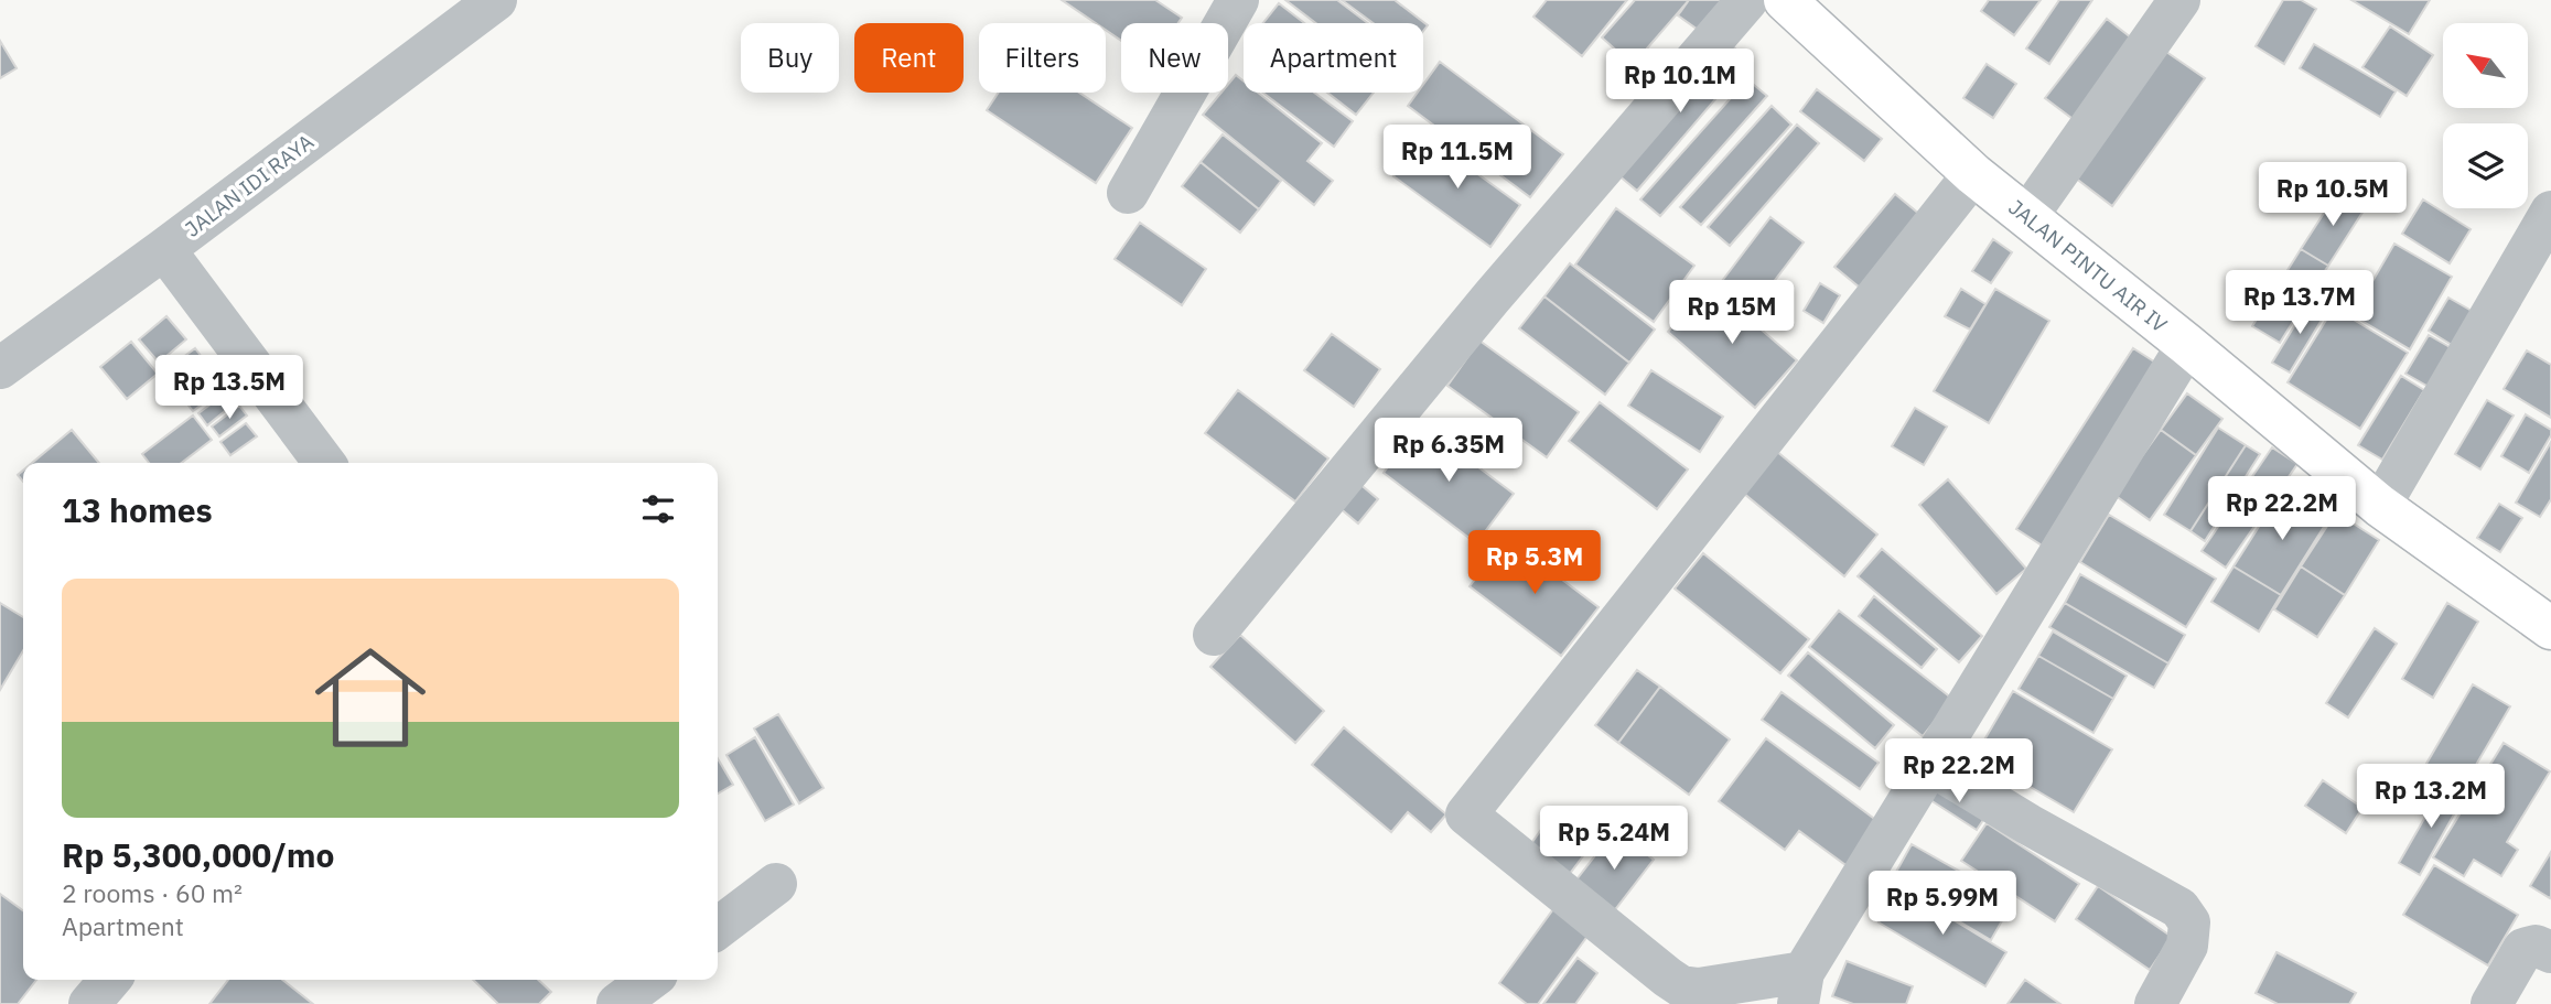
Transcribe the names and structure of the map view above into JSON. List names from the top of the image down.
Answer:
{
  "streets": {
    "main road": ["JALAN PINTU AIR IV"],
    "street": ["JALAN IDI RAYA"]
  },
  "north": "top left",
  "page": {
    "chip": [
      "Buy",
      "Rent",
      "Filters",
      "New",
      "Apartment"
    ],
    "price": [
      "Rp 10.1M",
      "Rp 11.5M",
      "Rp 10.5M",
      "Rp 13.7M",
      "Rp 15M",
      "Rp 13.5M",
      "Rp 6.35M",
      "Rp 22.2M",
      "Rp 5.3M",
      "Rp 22.2M",
      "Rp 13.2M",
      "Rp 5.24M",
      "Rp 5.99M"
    ],
    "heading": "13 homes",
    "list": [
      {
        "name": "Rp 5,300,000/mo",
        "note": "2 rooms · 60 m² · Apartment"
      }
    ]
  }
}
